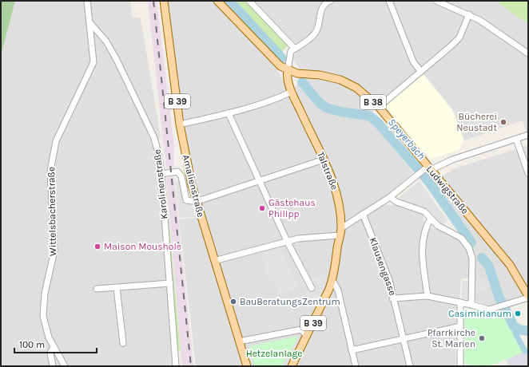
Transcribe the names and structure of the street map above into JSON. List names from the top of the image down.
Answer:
{
  "streets": {
    "main road": [
      "B 39",
      "B 38",
      "Talstraße",
      "Amalienstraße",
      "Ludwigstraße"
    ],
    "street": ["Karolinenstraße", "Wittelsbacherstraße", "Klausengasse"]
  },
  "crossings": [
    ["Talstraße", "Ludwigstraße"],
    ["Karolinenstraße", "Wittelsbacherstraße"],
    ["Ludwigstraße", "Klausengasse"]
  ],
  "water": ["Speyerbach"],
  "parks": ["Hetzelanlage"],
  "places": [
    "Bücherei Neustadt",
    "Gästehaus Philipp",
    "Maison Moushole",
    "BauBeratungsZentrum",
    "Casimirianum",
    "Pfarrkirche St. Marien"
  ],
  "scale_bar": "100 m"
}
